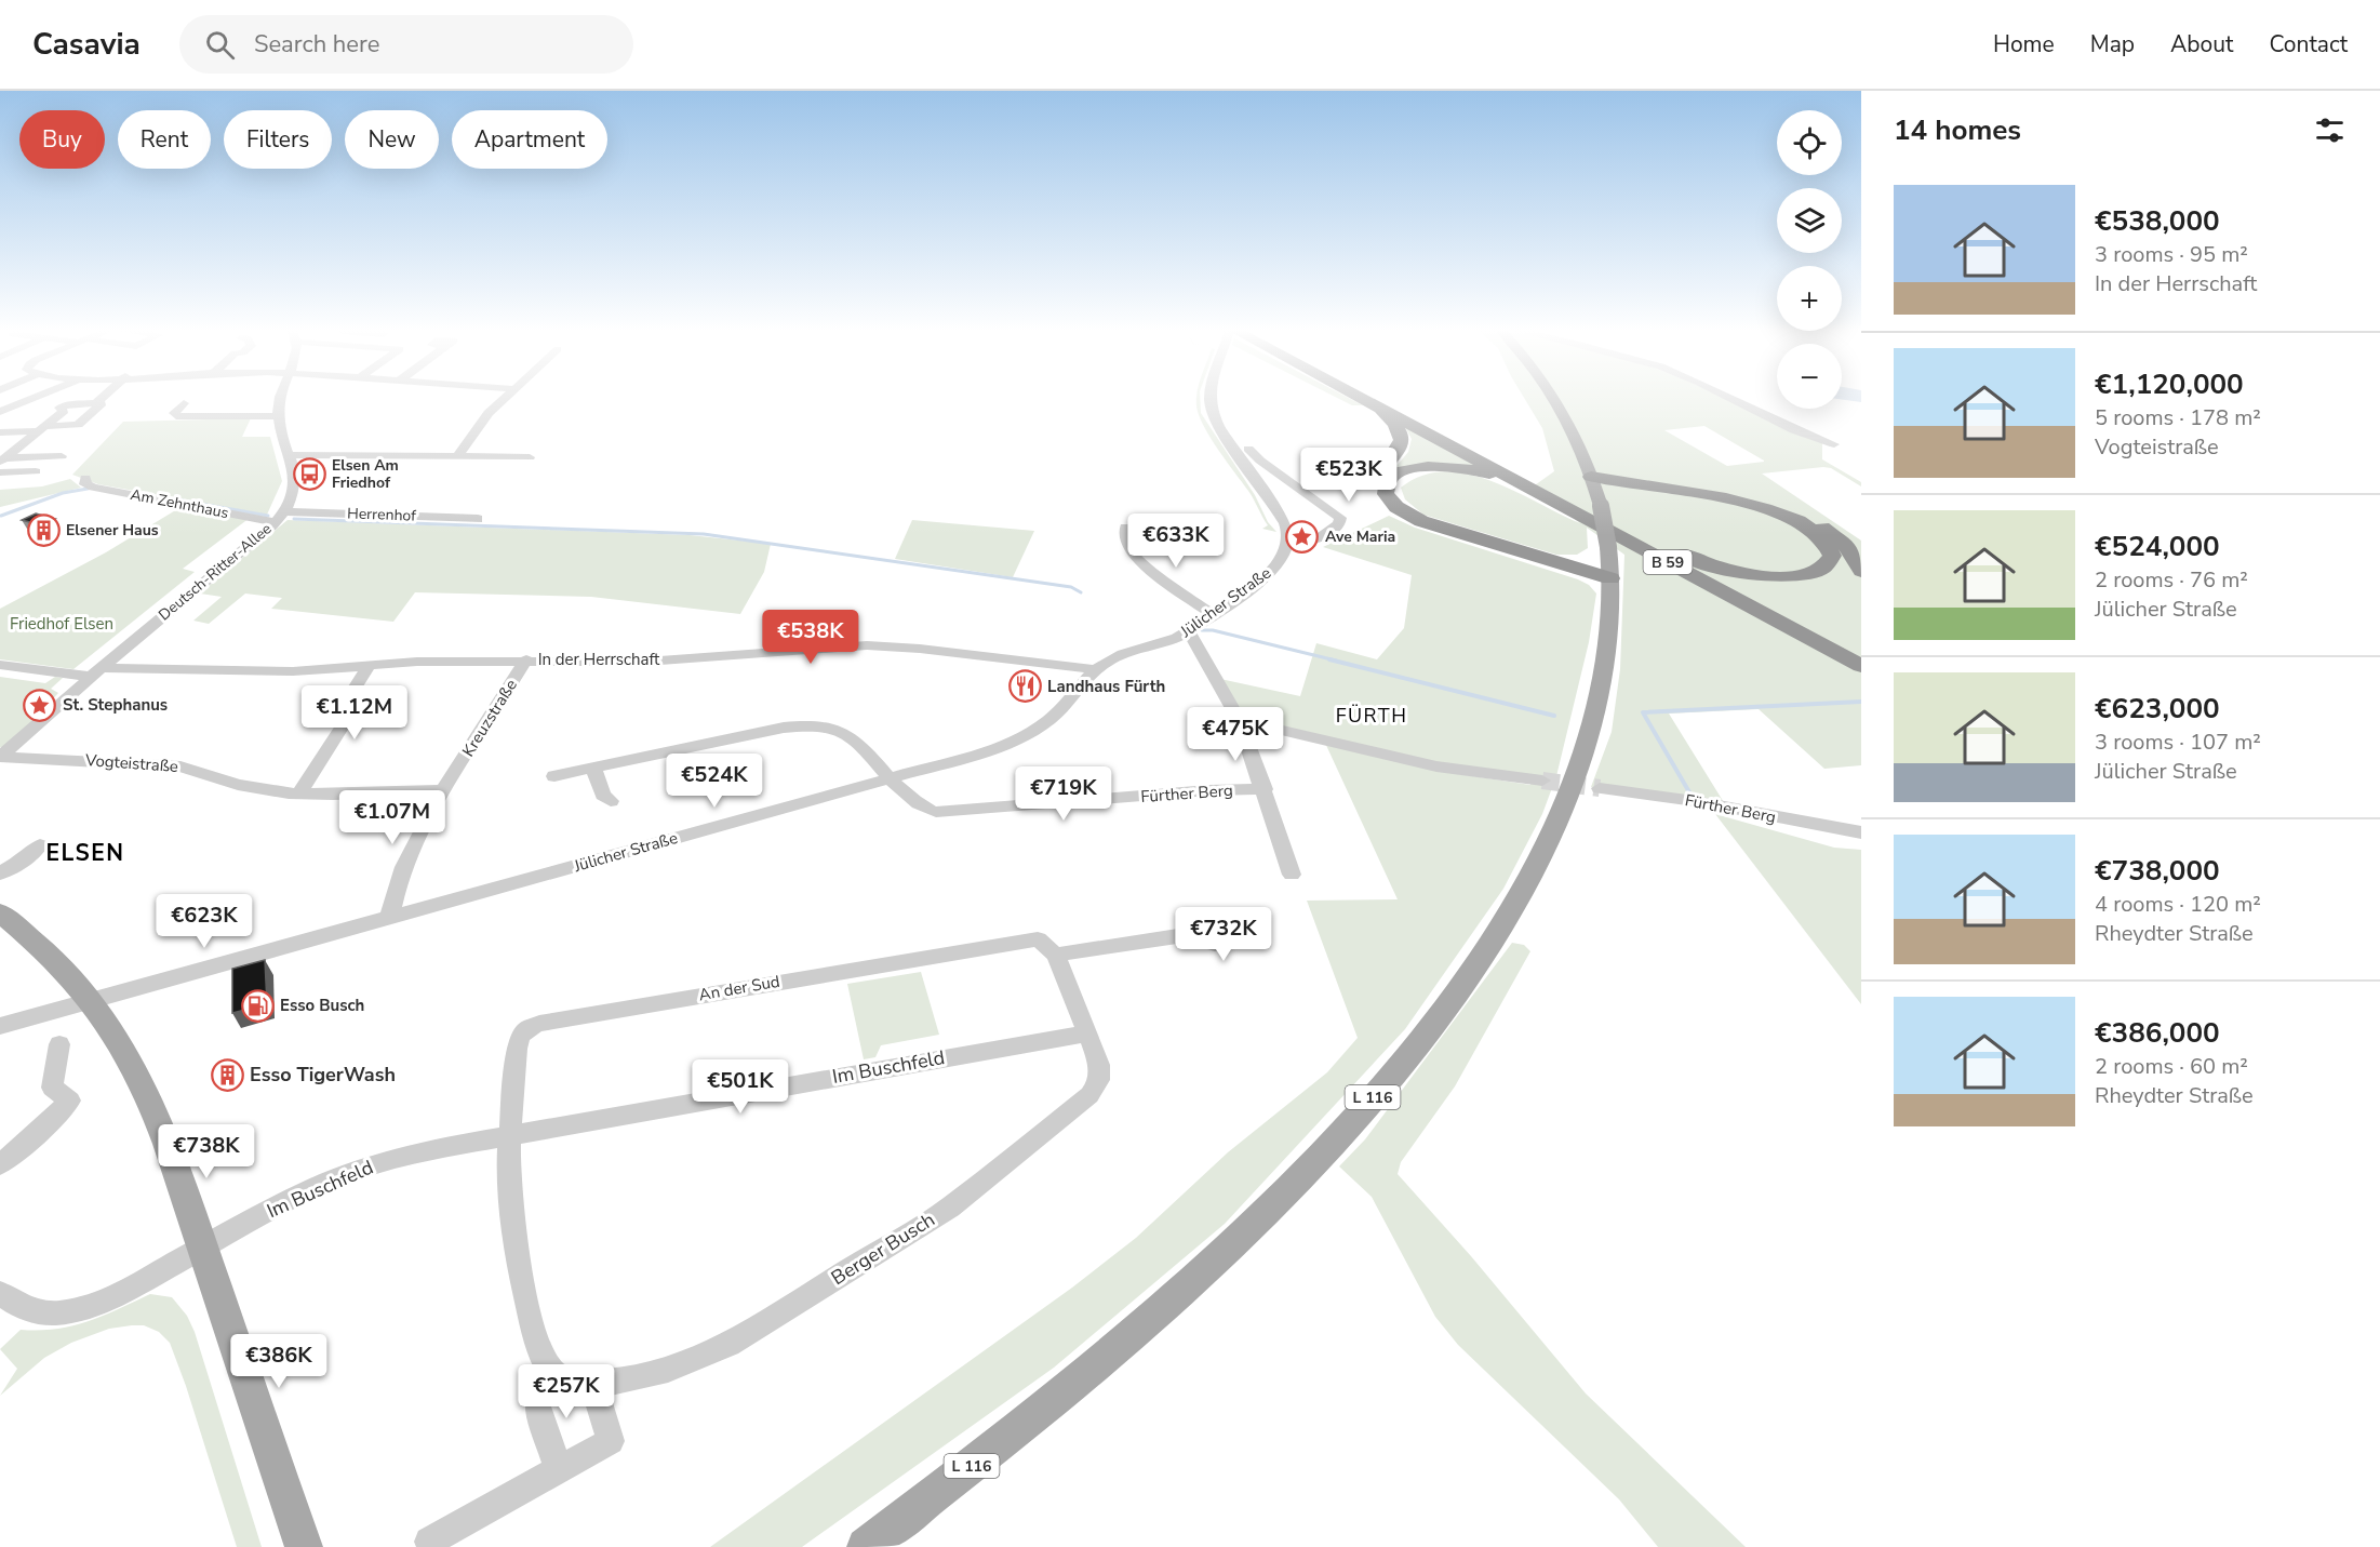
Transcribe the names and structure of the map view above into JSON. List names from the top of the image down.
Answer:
{
  "streets": {
    "highway": ["B 59"],
    "main road": ["L 116"],
    "street": [
      "Am Zehnthaus",
      "Herrenhof",
      "Deutsch-Ritter-Allee",
      "Jülicher Straße",
      "In der Herrschaft",
      "Kreuzstraße",
      "Vogteistraße",
      "Fürther Berg",
      "An der Sud",
      "Im Buschfeld",
      "Berger Busch"
    ]
  },
  "crossings": [
    ["Am Zehnthaus", "Herrenhof"],
    ["Am Zehnthaus", "Deutsch-Ritter-Allee"],
    ["Herrenhof", "Deutsch-Ritter-Allee"],
    ["Deutsch-Ritter-Allee", "In der Herrschaft"],
    ["Deutsch-Ritter-Allee", "Vogteistraße"],
    ["Jülicher Straße", "In der Herrschaft"],
    ["Jülicher Straße", "Kreuzstraße"],
    ["Jülicher Straße", "Fürther Berg"],
    ["In der Herrschaft", "Kreuzstraße"],
    ["Kreuzstraße", "Vogteistraße"],
    ["An der Sud", "Im Buschfeld"],
    ["Im Buschfeld", "Berger Busch"]
  ],
  "districts": ["FÜRTH", "ELSEN"],
  "parks": ["Friedhof Elsen"],
  "places": {
    "bus stop": ["Elsen Am Friedhof"],
    "building": ["Elsener Haus", "Esso TigerWash"],
    "place": ["Ave Maria", "St. Stephanus"],
    "restaurant": ["Landhaus Fürth"],
    "fuel station": ["Esso Busch"]
  },
  "page": {
    "header": "Casavia",
    "search": "Search here",
    "nav": [
      "Home",
      "Map",
      "About",
      "Contact"
    ],
    "heading": "14 homes",
    "map_buttons": ["+", "−"],
    "chip": [
      "Buy",
      "Rent",
      "Filters",
      "New",
      "Apartment"
    ],
    "list": [
      {
        "name": "€538,000",
        "note": "3 rooms · 95 m² · In der Herrschaft"
      },
      {
        "name": "€1,120,000",
        "note": "5 rooms · 178 m² · Vogteistraße"
      },
      {
        "name": "€524,000",
        "note": "2 rooms · 76 m² · Jülicher Straße"
      },
      {
        "name": "€623,000",
        "note": "3 rooms · 107 m² · Jülicher Straße"
      },
      {
        "name": "€738,000",
        "note": "4 rooms · 120 m² · Rheydter Straße"
      },
      {
        "name": "€386,000",
        "note": "2 rooms · 60 m² · Rheydter Straße"
      }
    ],
    "price": [
      "€523K",
      "€633K",
      "€538K",
      "€1.12M",
      "€475K",
      "€524K",
      "€719K",
      "€1.07M",
      "€623K",
      "€732K",
      "€501K",
      "€738K",
      "€386K",
      "€257K"
    ]
  }
}
